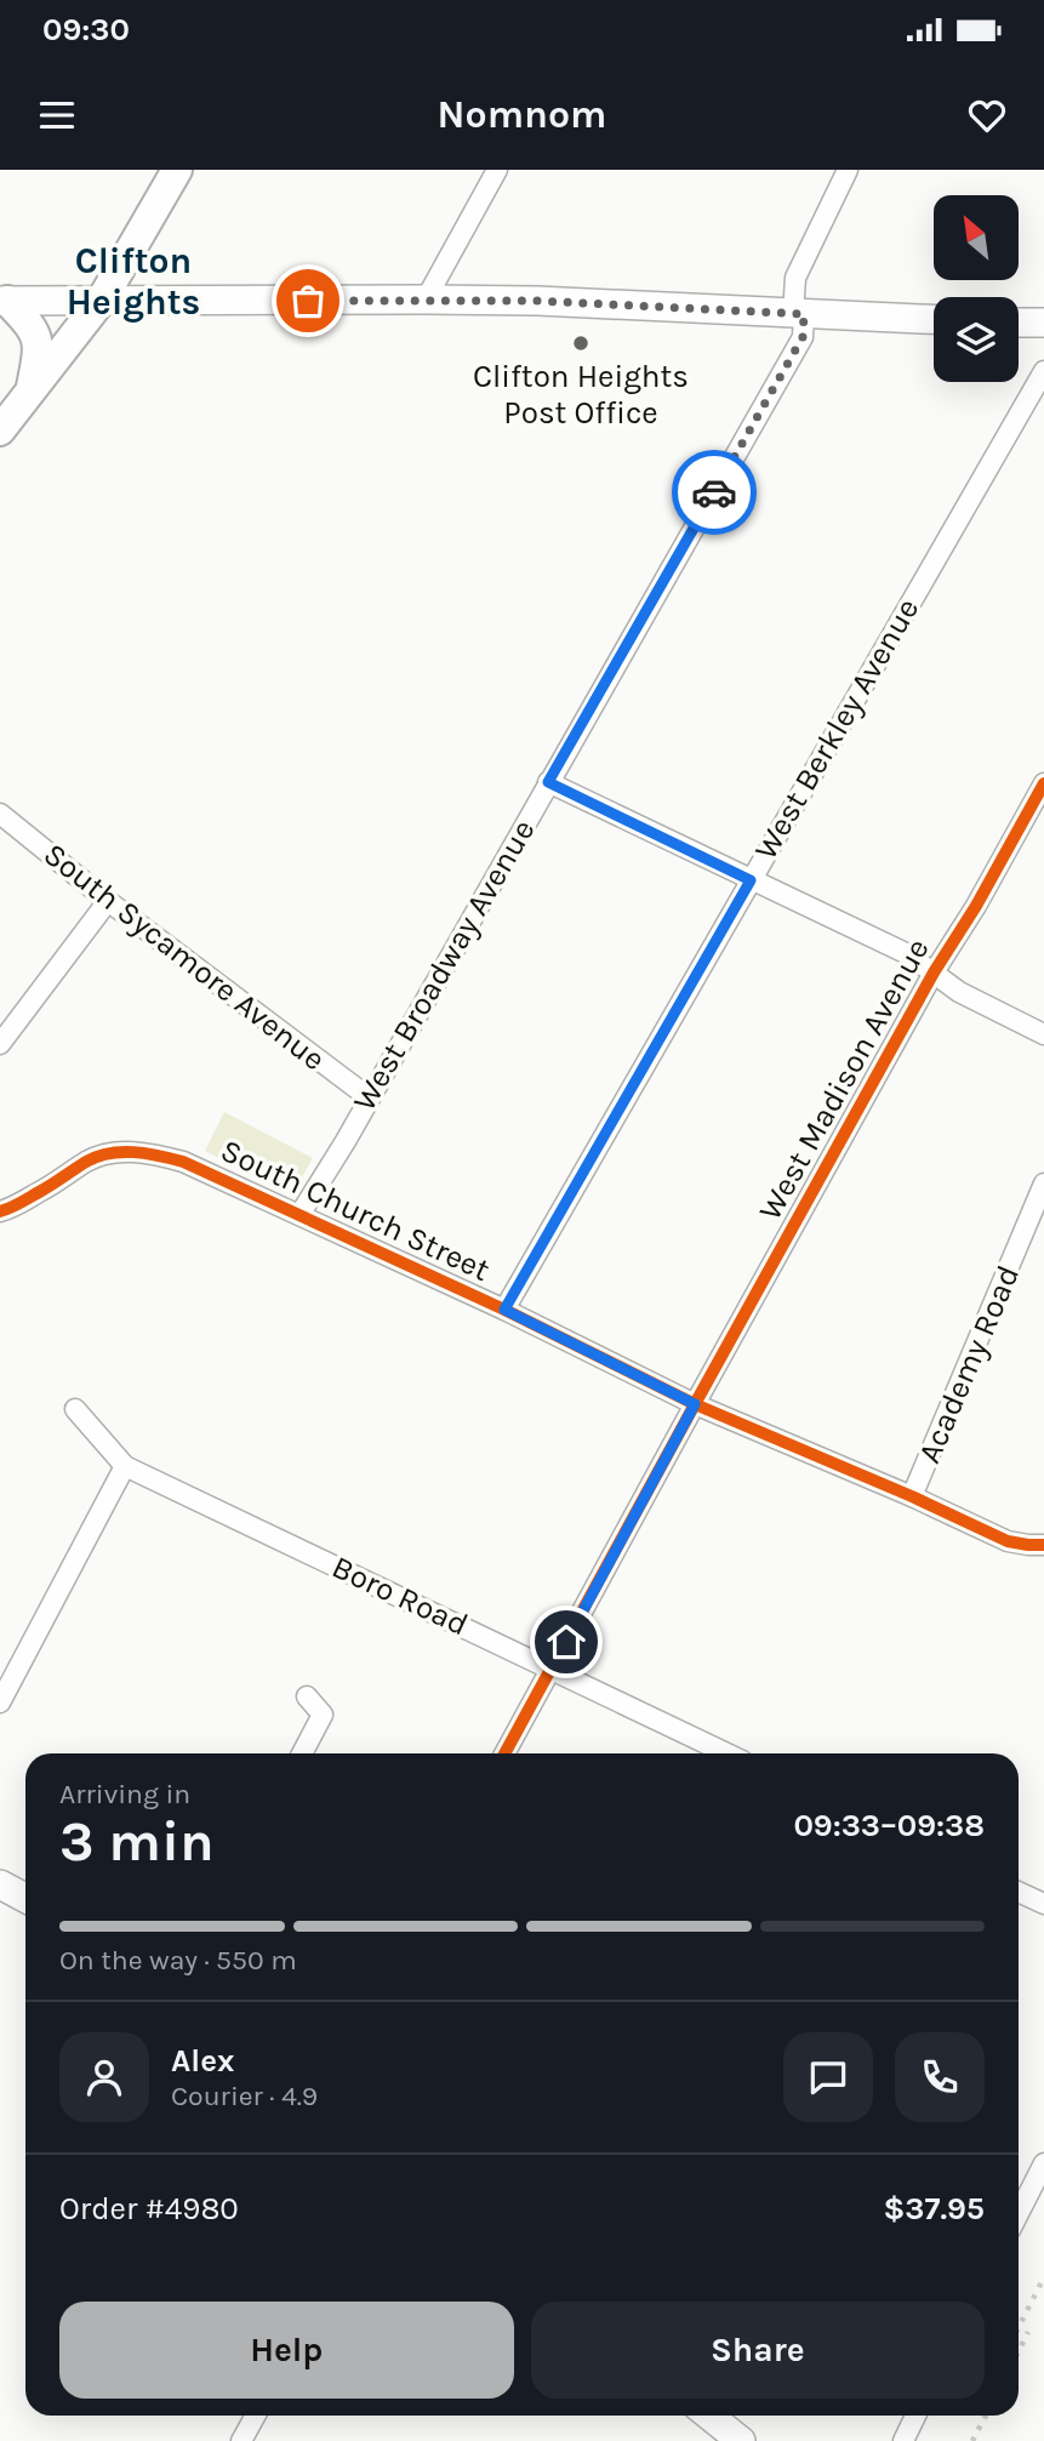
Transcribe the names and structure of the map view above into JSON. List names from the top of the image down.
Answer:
{
  "streets": {
    "street": [
      "West Berkley Avenue",
      "South Sycamore Avenue",
      "West Broadway Avenue",
      "West Madison Avenue",
      "South Church Street",
      "Academy Road",
      "Boro Road"
    ]
  },
  "crossings": [
    ["West Berkley Avenue", "South Church Street"],
    ["South Sycamore Avenue", "West Broadway Avenue"],
    ["West Broadway Avenue", "South Church Street"],
    ["West Madison Avenue", "South Church Street"],
    ["West Madison Avenue", "Boro Road"],
    ["South Church Street", "Academy Road"]
  ],
  "districts": ["Clifton Heights"],
  "places": ["Clifton Heights Post Office"],
  "north": "top left",
  "page": {
    "status": "09:30",
    "header": "Nomnom",
    "heading": ["3 min", "Arriving in", "09:33–09:38"],
    "panel": [
      "Alex",
      "Courier · 4.9",
      "Order #4980",
      "$37.95"
    ],
    "bar": "On the way · 550 m",
    "buttons": ["Help", "Share"]
  }
}
